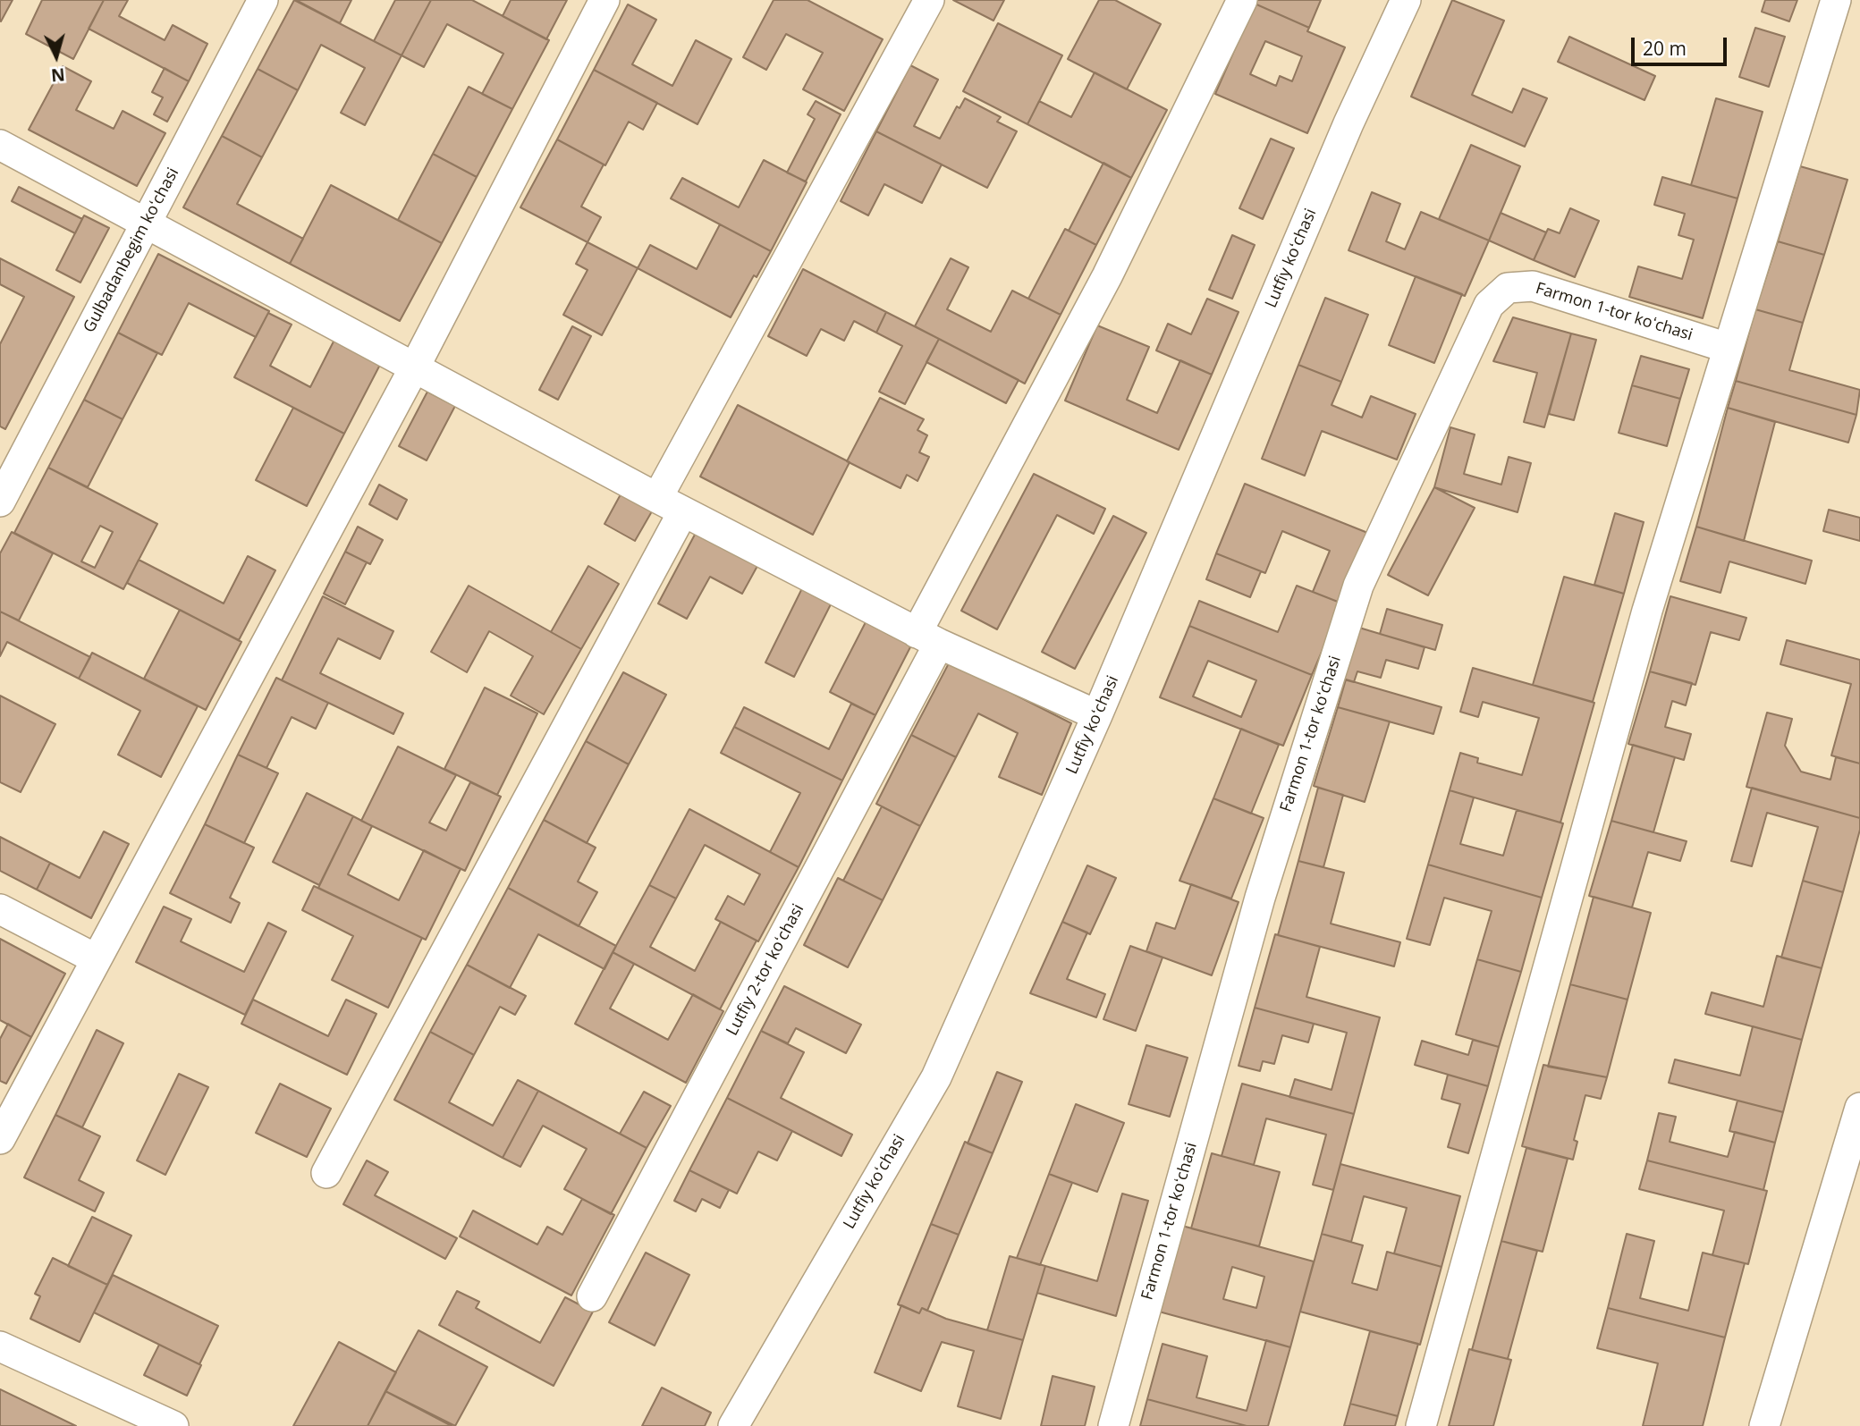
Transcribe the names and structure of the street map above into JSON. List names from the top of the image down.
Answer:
{
  "streets": {
    "street": [
      "Gulbadanbegim koʻchasi",
      "Lutfiy koʻchasi",
      "Farmon 1-tor koʻchasi",
      "Lutfiy 2-tor koʻchasi"
    ]
  },
  "scale_bar": "20 m",
  "north": "bottom"
}
